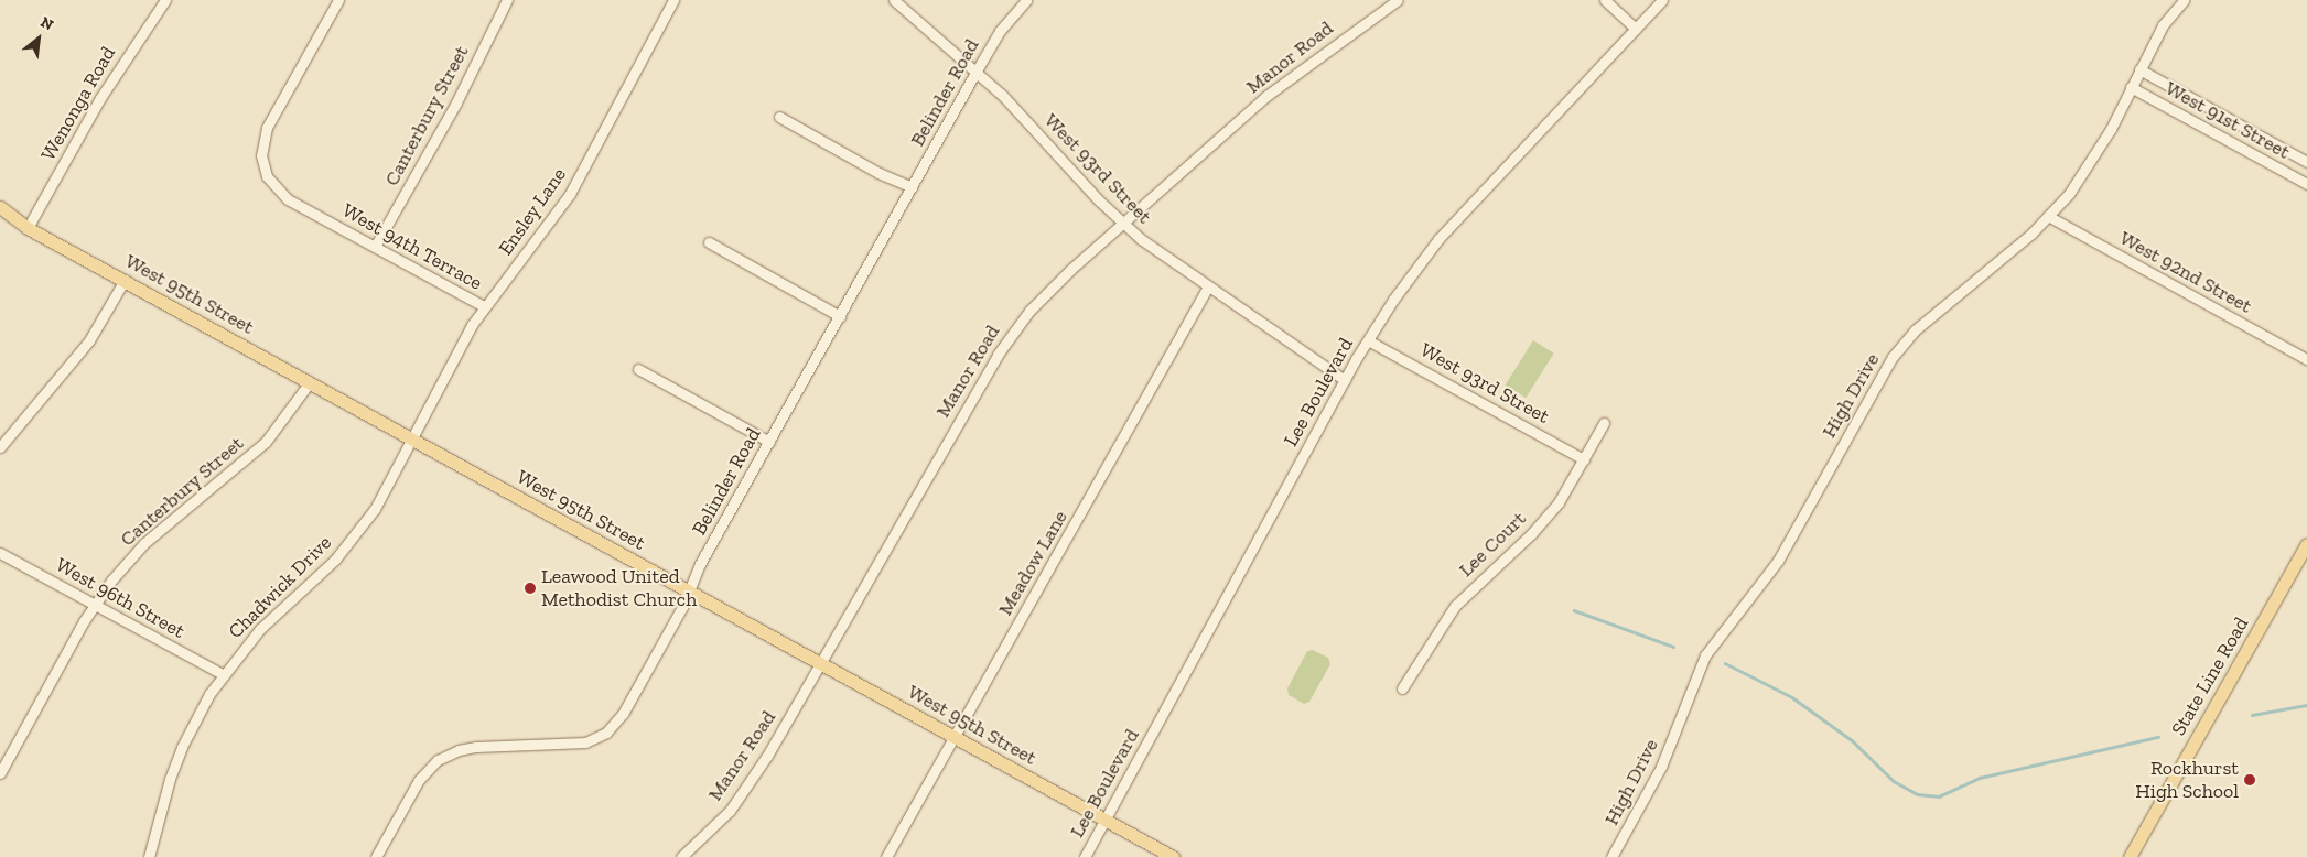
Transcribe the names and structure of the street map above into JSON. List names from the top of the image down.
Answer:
{
  "streets": {
    "main road": ["West 95th Street", "State Line Road"],
    "street": [
      "Manor Road",
      "Belinder Road",
      "Wenonga Road",
      "Canterbury Street",
      "West 91st Street",
      "West 93rd Street",
      "Ensley Lane",
      "West 94th Terrace",
      "West 92nd Street",
      "Lee Boulevard",
      "High Drive",
      "Lee Court",
      "Meadow Lane",
      "Chadwick Drive",
      "West 96th Street"
    ]
  },
  "crossings": [
    ["Manor Road", "West 93rd Street"],
    ["Manor Road", "West 95th Street"],
    ["Belinder Road", "West 93rd Street"],
    ["Belinder Road", "West 95th Street"],
    ["Wenonga Road", "West 95th Street"],
    ["Canterbury Street", "West 94th Terrace"],
    ["Canterbury Street", "West 95th Street"],
    ["Canterbury Street", "West 96th Street"],
    ["West 91st Street", "High Drive"],
    ["West 93rd Street", "Lee Boulevard"],
    ["West 93rd Street", "Lee Court"],
    ["West 93rd Street", "Meadow Lane"],
    ["Ensley Lane", "West 94th Terrace"],
    ["Ensley Lane", "West 95th Street"],
    ["Ensley Lane", "Chadwick Drive"],
    ["West 92nd Street", "High Drive"],
    ["West 95th Street", "Lee Boulevard"],
    ["West 95th Street", "Meadow Lane"],
    ["West 95th Street", "Chadwick Drive"],
    ["Chadwick Drive", "West 96th Street"]
  ],
  "places": ["Leawood United Methodist Church", "Rockhurst High School"],
  "north": "top right"
}
